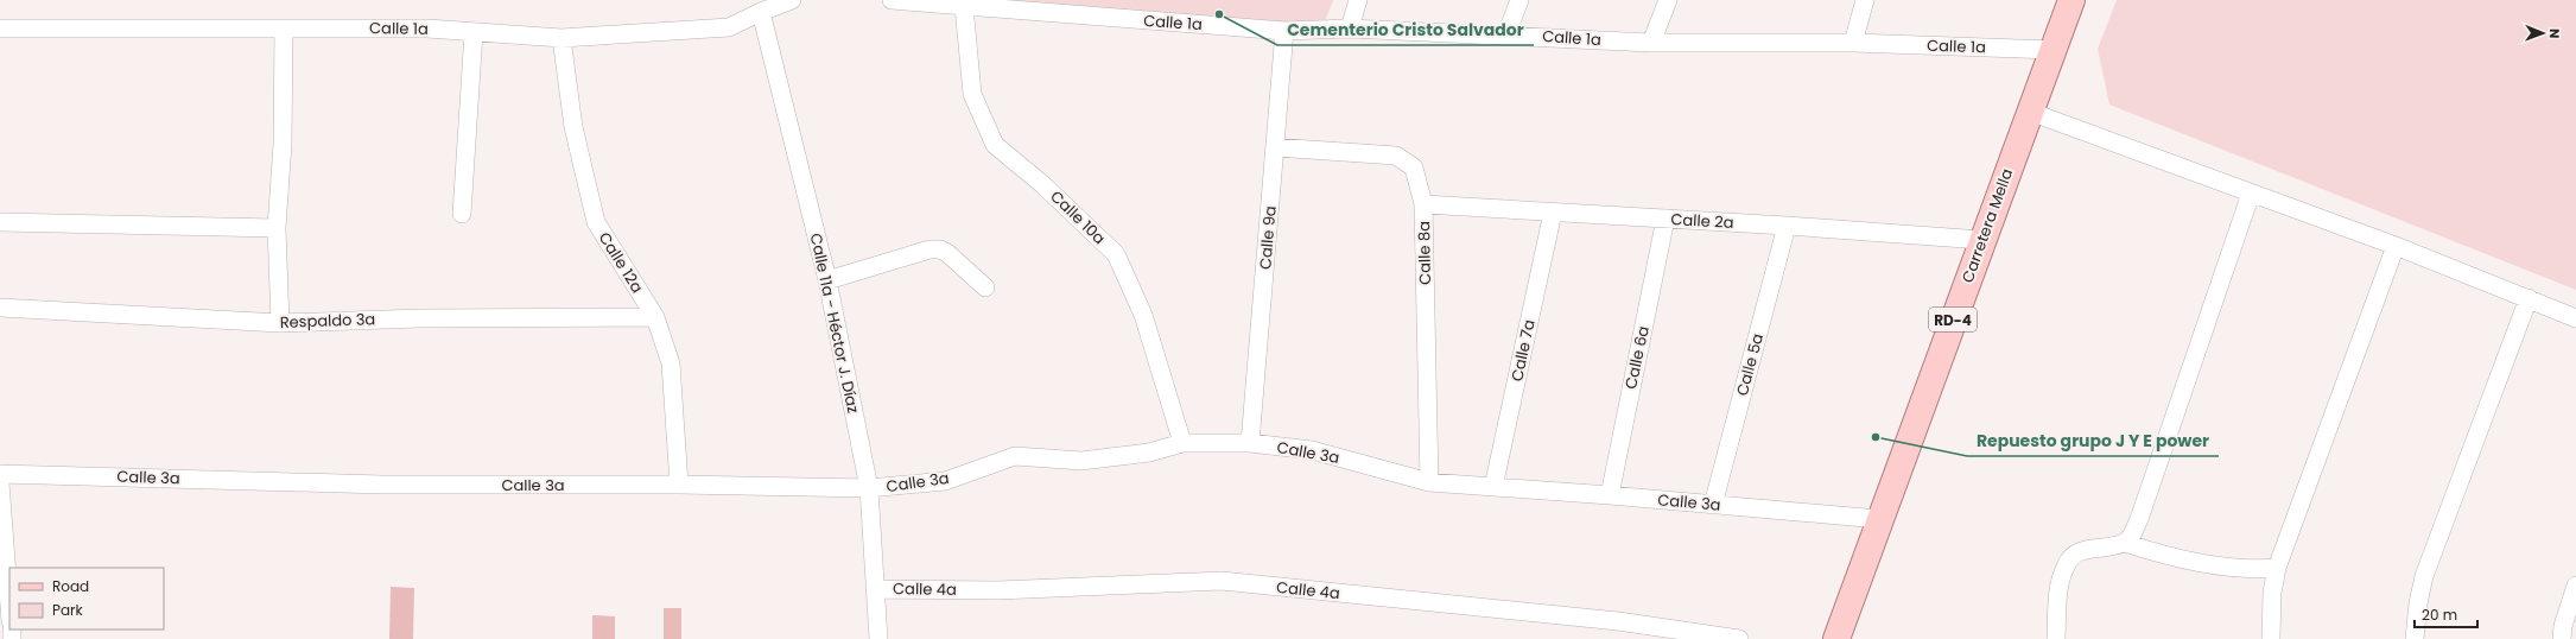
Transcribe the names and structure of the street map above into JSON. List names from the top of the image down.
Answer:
{
  "streets": {
    "main road": ["Carretera Mella", "RD-4"],
    "street": [
      "Calle 1a",
      "Calle 10a",
      "Calle 2a",
      "Calle 9a",
      "Calle 8a",
      "Calle 12a",
      "Respaldo 3a",
      "Calle 11a - Héctor J. Díaz",
      "Calle 7a",
      "Calle 6a",
      "Calle 5a",
      "Calle 3a",
      "Calle 4a"
    ]
  },
  "crossings": [
    ["Calle 1a", "Calle 10a"],
    ["Calle 1a", "Carretera Mella"],
    ["Calle 1a", "Calle 9a"],
    ["Calle 1a", "Calle 12a"],
    ["Calle 1a", "Calle 11a - Héctor J. Díaz"],
    ["Calle 10a", "Calle 3a"],
    ["Calle 2a", "Carretera Mella"],
    ["Calle 2a", "Calle 8a"],
    ["Calle 2a", "Calle 7a"],
    ["Calle 2a", "Calle 6a"],
    ["Calle 2a", "Calle 5a"],
    ["Carretera Mella", "Calle 3a"],
    ["Calle 9a", "Calle 8a"],
    ["Calle 9a", "Calle 3a"],
    ["Calle 8a", "Calle 3a"],
    ["Calle 12a", "Respaldo 3a"],
    ["Calle 12a", "Calle 3a"],
    ["Calle 11a - Héctor J. Díaz", "Calle 3a"],
    ["Calle 11a - Héctor J. Díaz", "Calle 4a"],
    ["Calle 7a", "Calle 3a"],
    ["Calle 6a", "Calle 3a"],
    ["Calle 5a", "Calle 3a"]
  ],
  "places": ["Cementerio Cristo Salvador", "Repuesto grupo J Y E power"],
  "legend": ["Road", "Park"],
  "scale_bar": "20 m",
  "north": "right"
}
